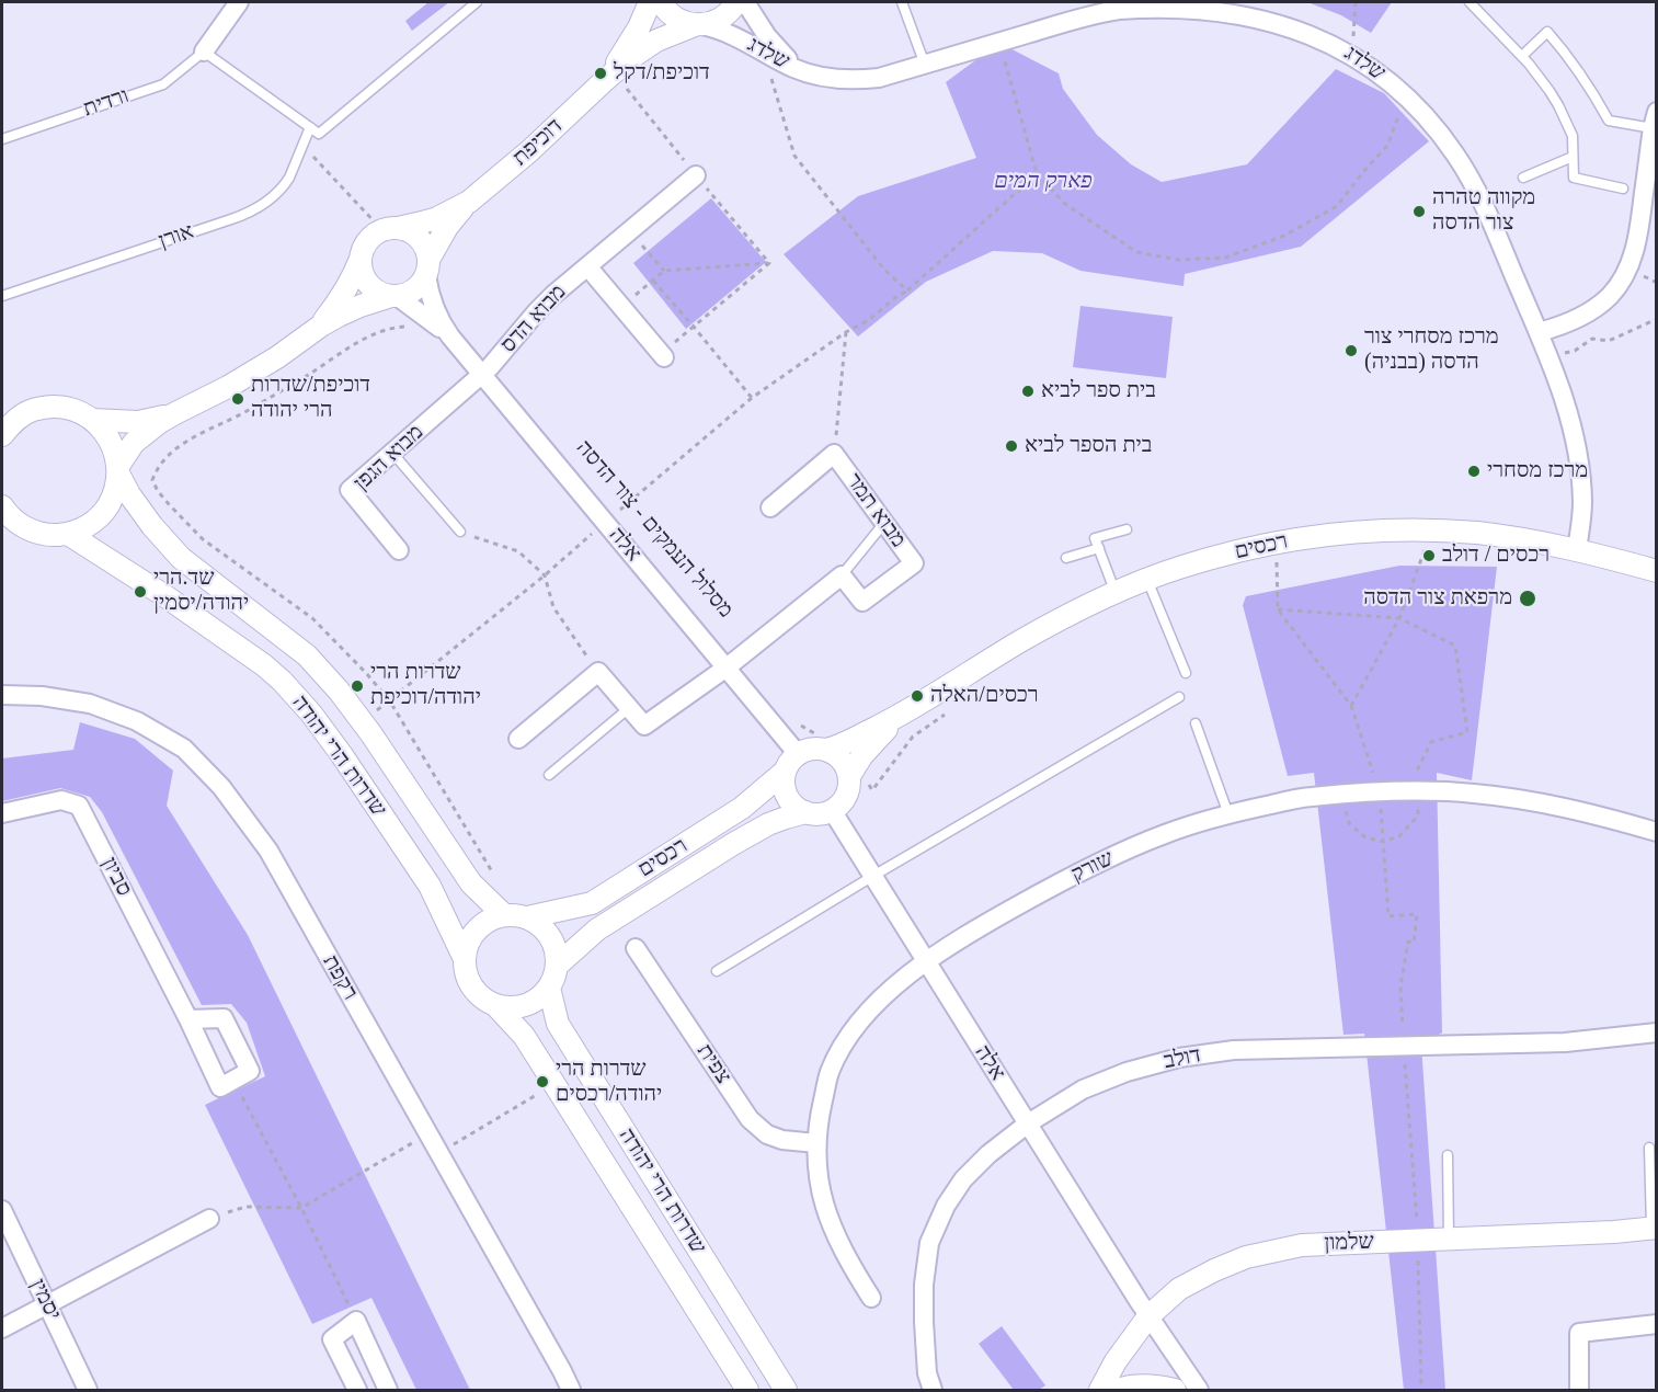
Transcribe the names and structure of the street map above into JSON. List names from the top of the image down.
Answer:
{
  "streets": {
    "street": [
      "שלדג",
      "דוכיפת",
      "מבוא הדס",
      "מבוא הגפן",
      "מבוא תמר",
      "אלה",
      "רכסים",
      "שדרות הרי יהודה",
      "שורק",
      "סביון",
      "רקפת",
      "דולב",
      "צפית",
      "שלמון",
      "יסמין"
    ],
    "lane": ["ורדית", "אורן"]
  },
  "crossings": [
    ["שלדג", "דוכיפת"],
    ["שלדג", "רכסים"],
    ["דוכיפת", "אלה"],
    ["מבוא הדס", "מבוא הגפן"],
    ["מבוא הדס", "אלה"],
    ["מבוא הגפן", "אלה"],
    ["אלה", "רכסים"],
    ["אלה", "שורק"],
    ["אלה", "דולב"],
    ["אלה", "שלמון"],
    ["רכסים", "שדרות הרי יהודה"],
    ["שורק", "צפית"]
  ],
  "parks": ["פארק המים"],
  "places": [
    "דוכיפת/דקל",
    "מקווה טהרה צור הדסה",
    "מרכז מסחרי צור הדסה (בבניה)",
    "בית ספר לביא",
    "דוכיפת/שדרות הרי יהודה",
    "בית הספר לביא",
    "מרכז מסחרי",
    "רכסים / דולב",
    "שד.הרי יהודה/יסמין",
    "מרפאת צור הדסה",
    "שדרות הרי יהודה/דוכיפת",
    "רכסים/האלה",
    "שדרות הרי יהודה/רכסים"
  ]
}
